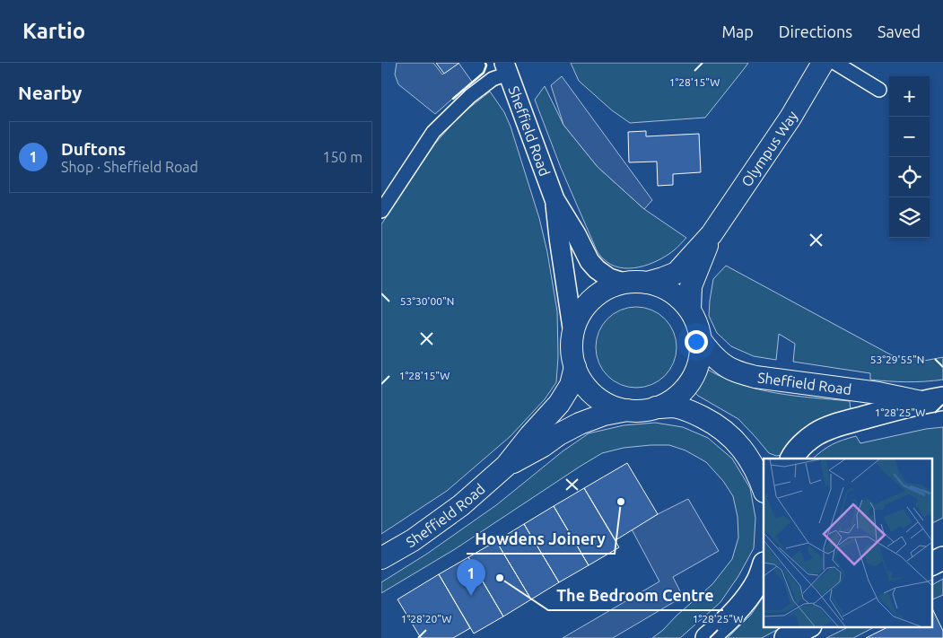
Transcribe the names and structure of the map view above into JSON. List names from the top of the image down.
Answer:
{
  "streets": {
    "main road": ["Sheffield Road", "Olympus Way"]
  },
  "crossings": [
    ["Sheffield Road", "Olympus Way"]
  ],
  "places": ["Howdens Joinery", "The Bedroom Centre"],
  "page": {
    "header": "Kartio",
    "nav": ["Map", "Directions", "Saved"],
    "heading": "Nearby",
    "map_buttons": ["+", "−"],
    "list": [
      {
        "mark": "1",
        "name": "Duftons",
        "note": "Shop · Sheffield Road",
        "value": "150 m"
      }
    ],
    "pins": "1"
  },
  "coordinates": [
    "1°28'15\"W",
    "53°30'00\"N",
    "53°29'55\"N",
    "1°28'25\"W",
    "1°28'20\"W"
  ]
}
